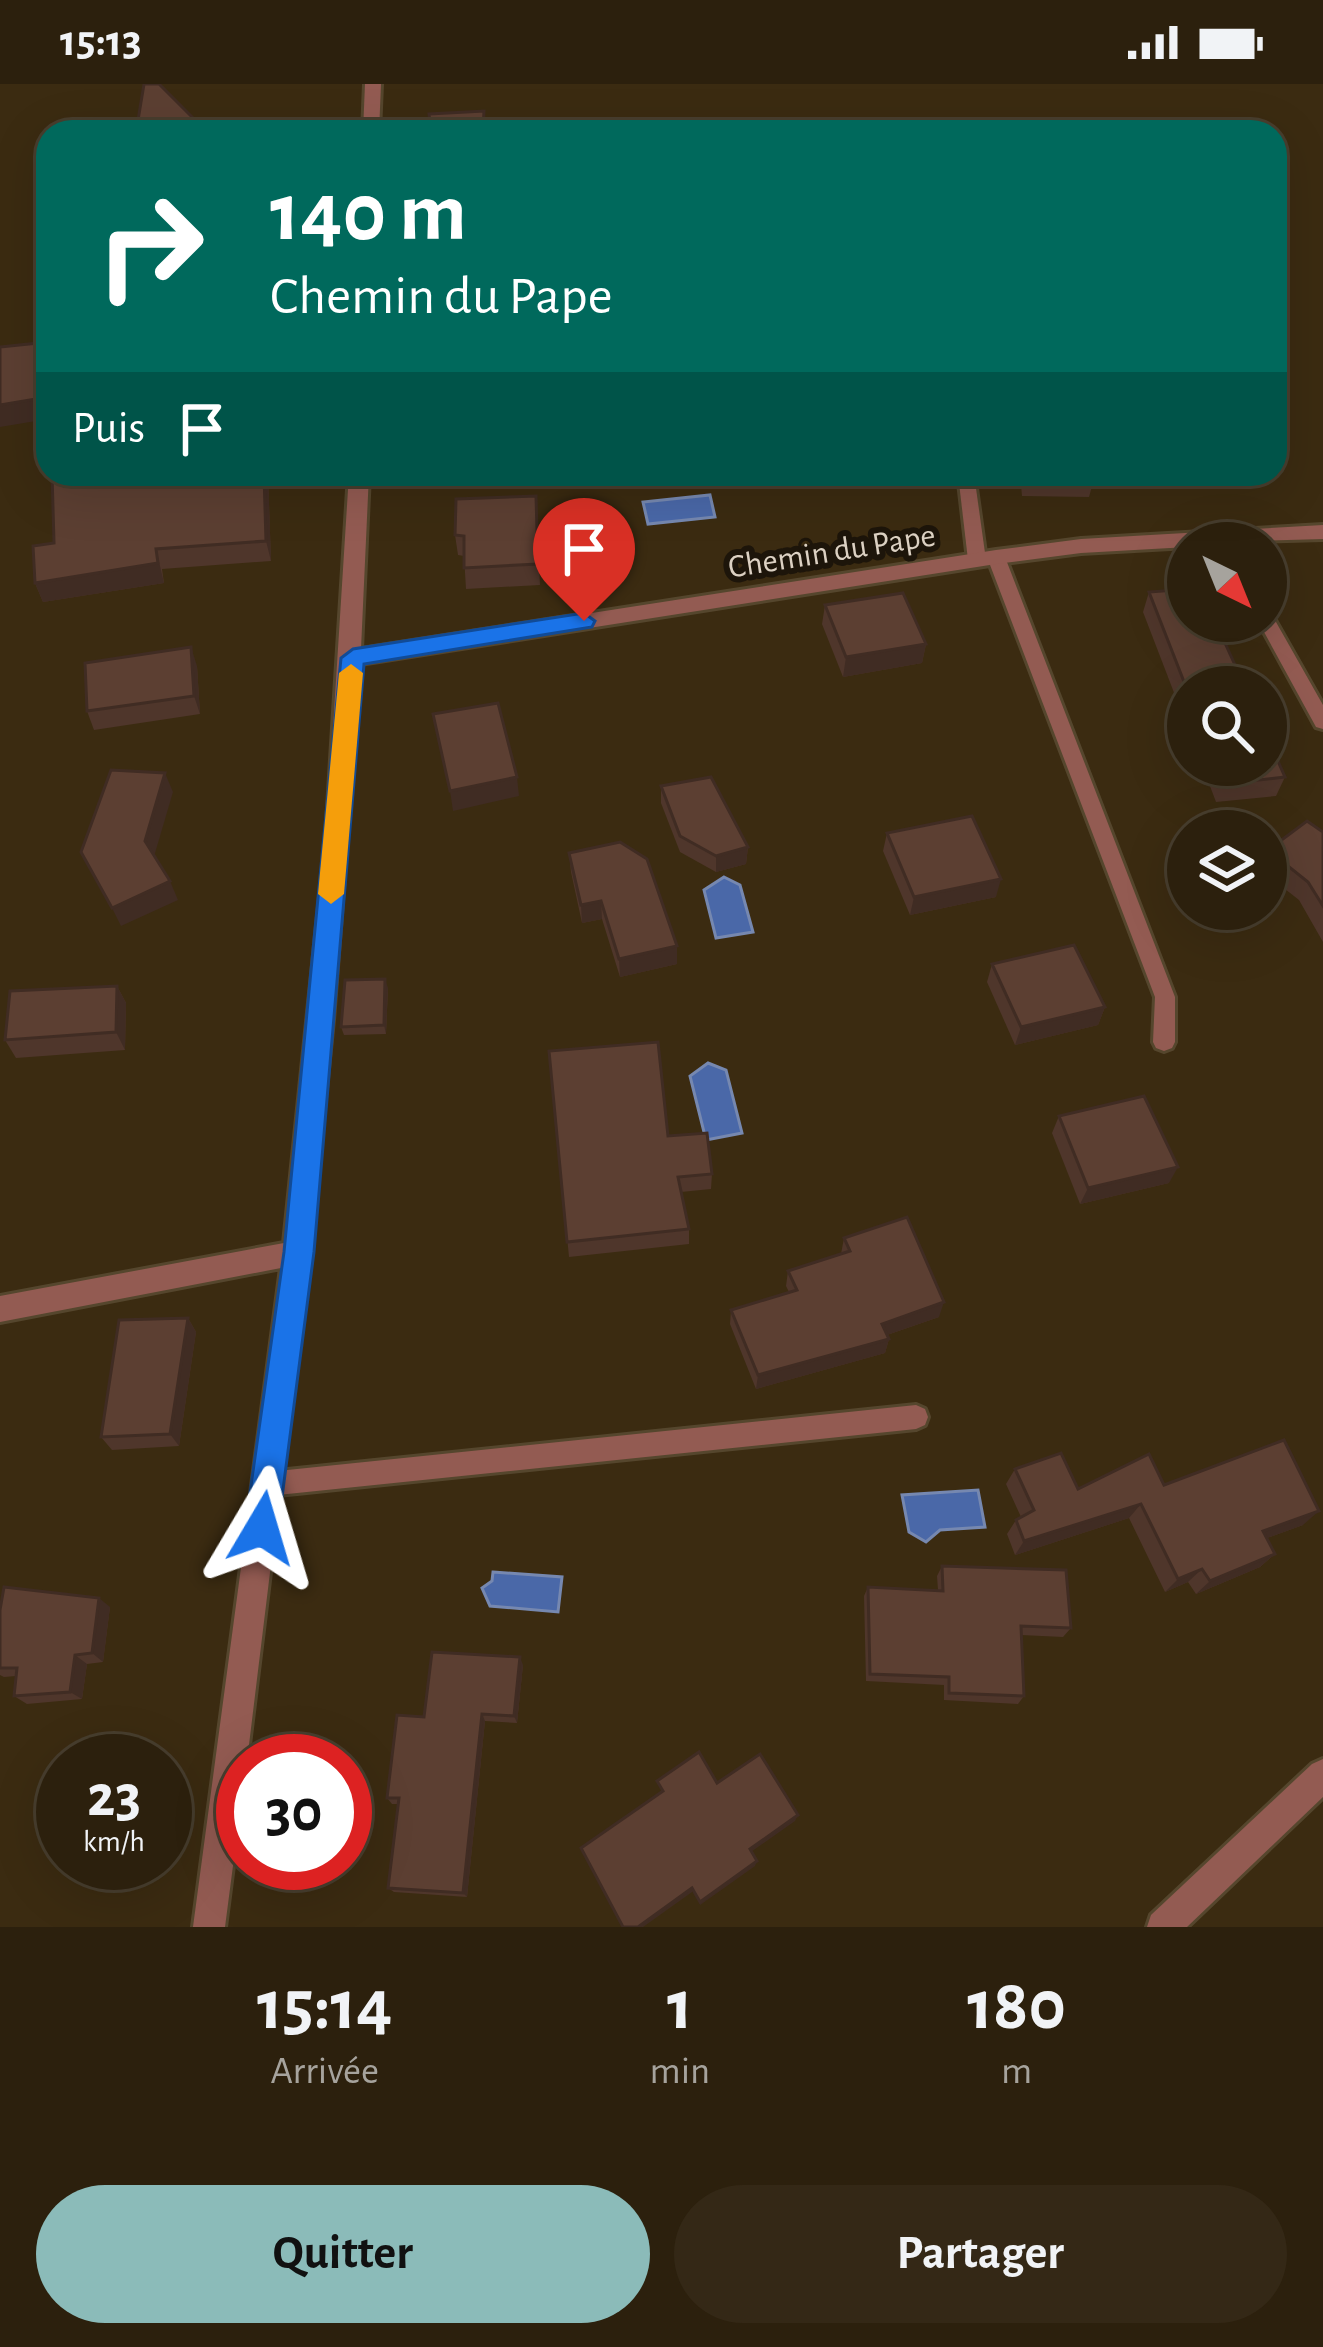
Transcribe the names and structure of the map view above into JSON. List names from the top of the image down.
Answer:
{
  "streets": {
    "street": ["Chemin du Pape"]
  },
  "north": "bottom right",
  "page": {
    "status": "15:13",
    "turn": ["140 m", "Chemin du Pape"],
    "then": "Puis",
    "speed": "23 km/h",
    "limit": "30",
    "eta": [
      "15:14",
      "Arrivée",
      "1",
      "min",
      "180",
      "m"
    ],
    "buttons": ["Quitter", "Partager"]
  }
}
